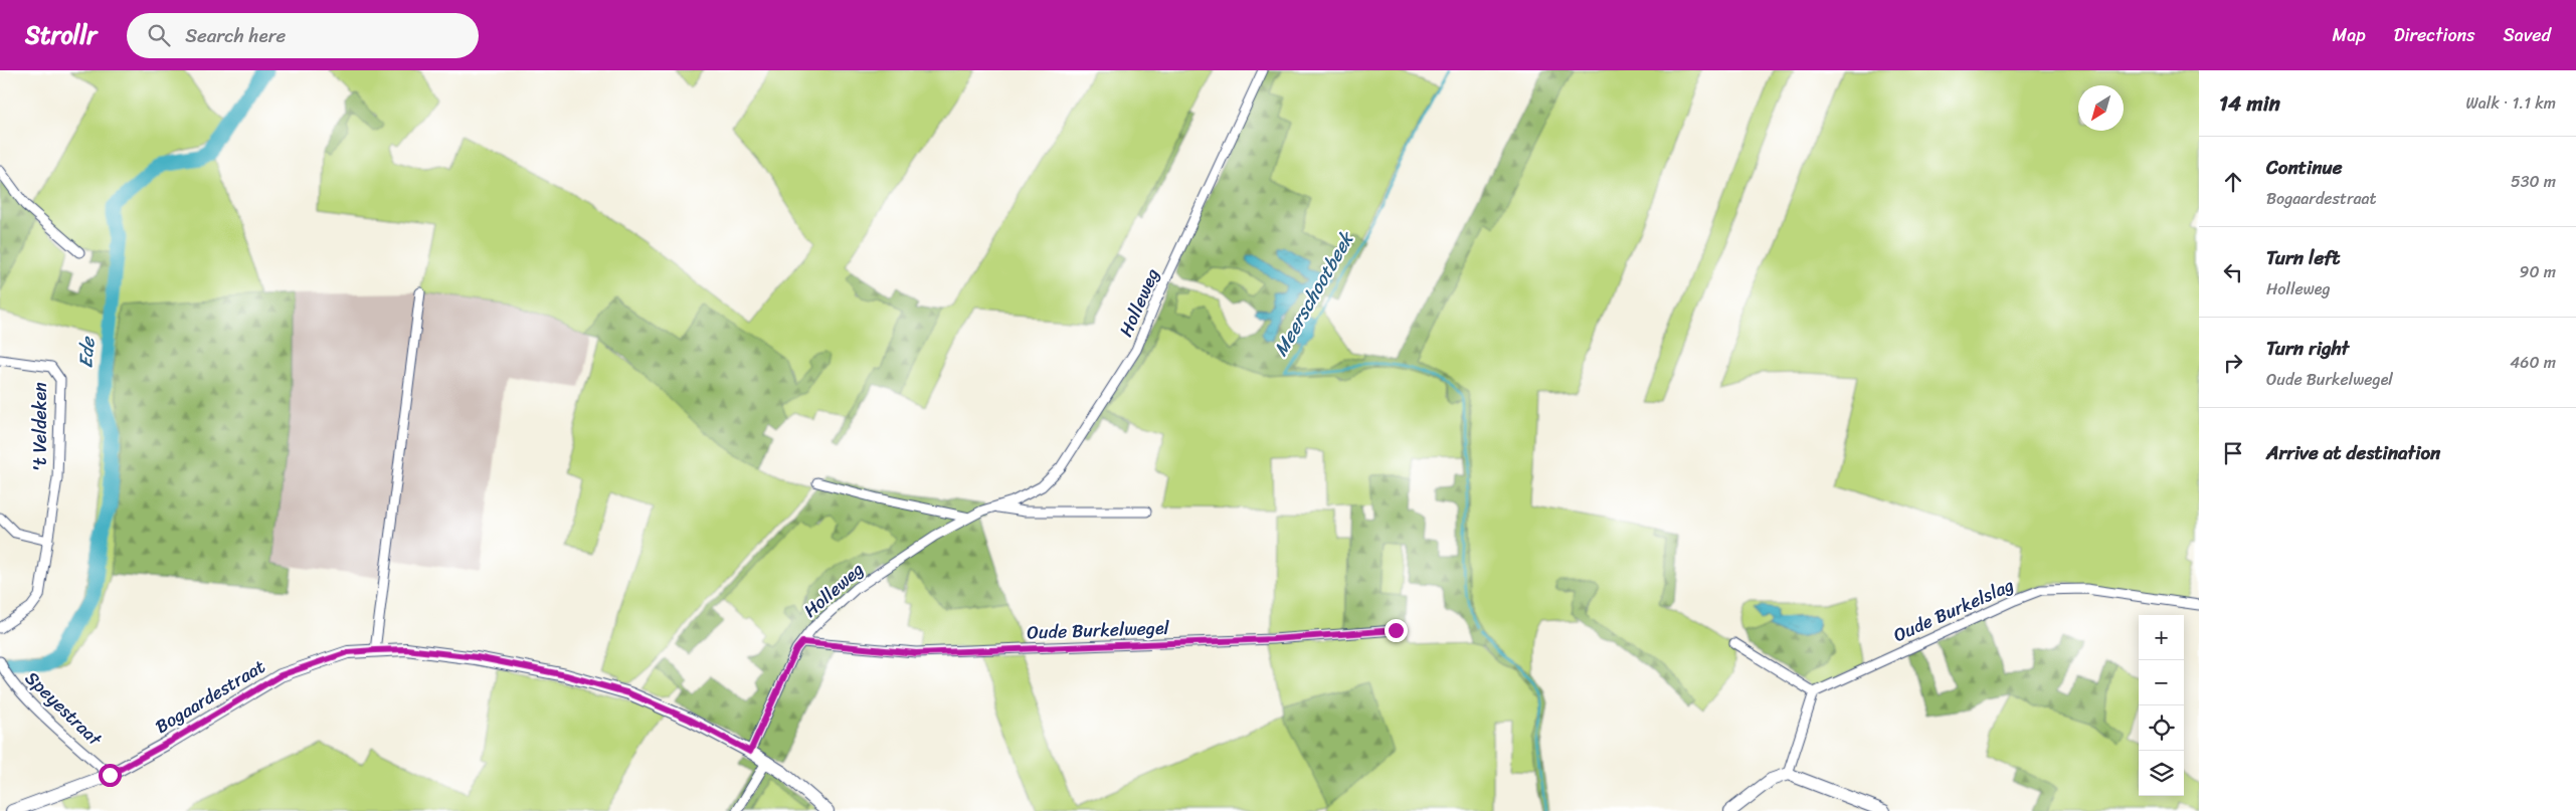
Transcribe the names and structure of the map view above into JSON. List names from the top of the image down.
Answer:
{
  "streets": {
    "street": [
      "Holleweg",
      "'t Veldeken",
      "Oude Burkelslag",
      "Oude Burkelwegel",
      "Bogaardestraat",
      "Speyestraat"
    ]
  },
  "crossings": [
    ["Holleweg", "Oude Burkelwegel"],
    ["Holleweg", "Bogaardestraat"],
    ["Bogaardestraat", "Speyestraat"]
  ],
  "water": ["Meerschootbeek", "Ede"],
  "north": "bottom left",
  "page": {
    "header": "Strollr",
    "search": "Search here",
    "nav": ["Map", "Directions", "Saved"],
    "heading": ["14 min", "Walk · 1.1 km"],
    "list": [
      ["Continue", "Bogaardestraat", "530 m"],
      ["Turn left", "Holleweg", "90 m"],
      ["Turn right", "Oude Burkelwegel", "460 m"],
      "Arrive at destination"
    ],
    "map_buttons": ["+", "−"]
  }
}
